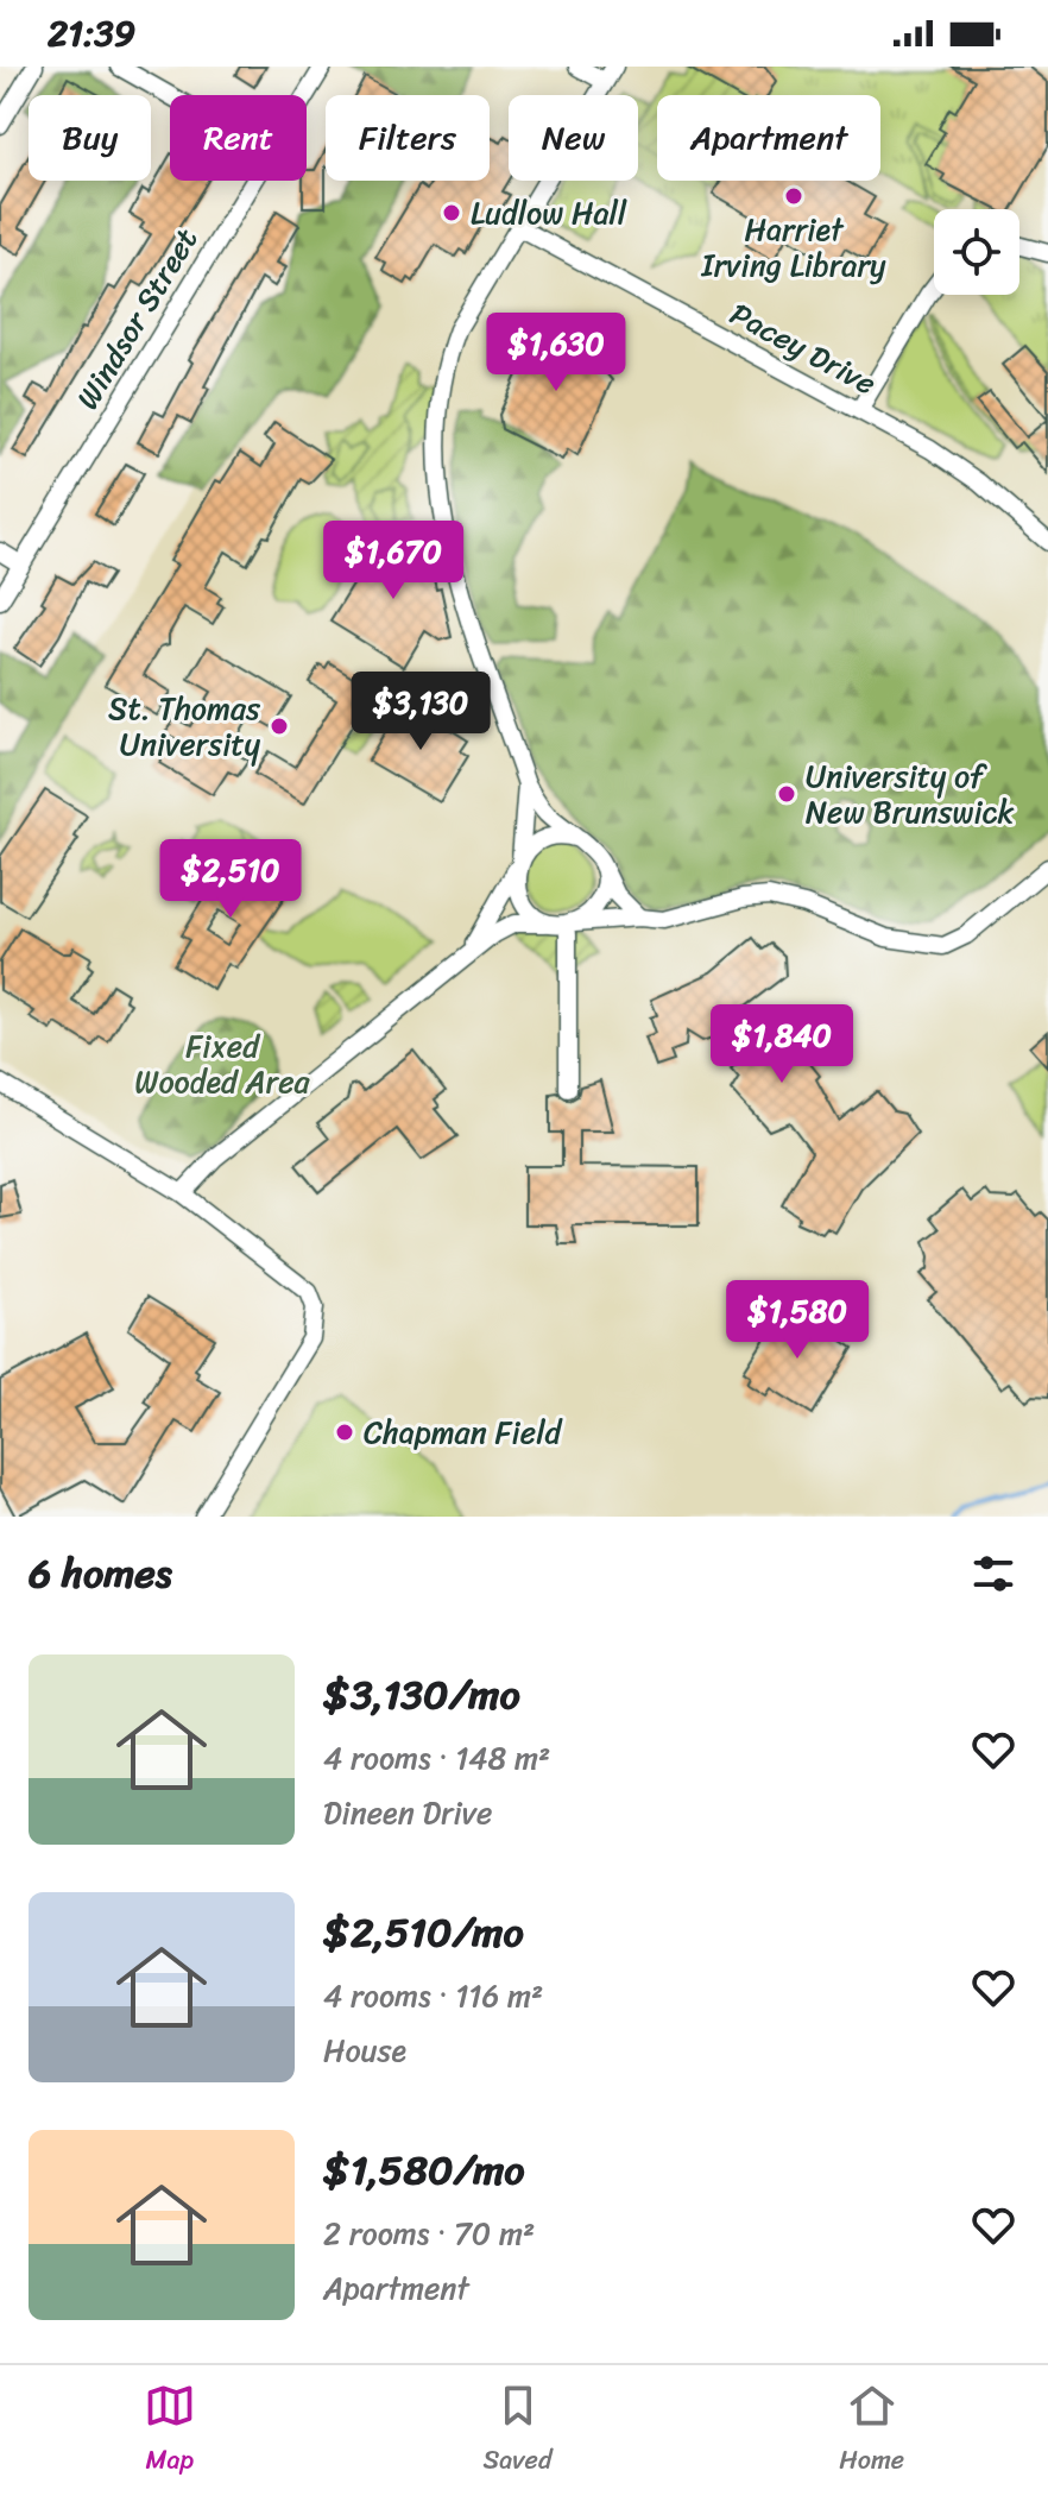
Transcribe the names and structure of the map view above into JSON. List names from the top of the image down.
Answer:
{
  "streets": {
    "street": ["Windsor Street", "Pacey Drive"]
  },
  "parks": ["Fixed Wooded Area"],
  "places": [
    "Harriet Irving Library",
    "Ludlow Hall",
    "St. Thomas University",
    "University of New Brunswick",
    "Chapman Field"
  ],
  "page": {
    "status": "21:39",
    "chip": [
      "Buy",
      "Rent",
      "Filters",
      "New",
      "Apartment"
    ],
    "price": [
      "$1,630",
      "$1,670",
      "$3,130",
      "$2,510",
      "$1,840",
      "$1,580"
    ],
    "heading": "6 homes",
    "list": [
      {
        "name": "$3,130/mo",
        "note": "4 rooms · 148 m² · Dineen Drive"
      },
      {
        "name": "$2,510/mo",
        "note": "4 rooms · 116 m² · House"
      },
      {
        "name": "$1,580/mo",
        "note": "2 rooms · 70 m² · Apartment"
      }
    ],
    "tabs": ["Map", "Saved", "Home"]
  }
}
